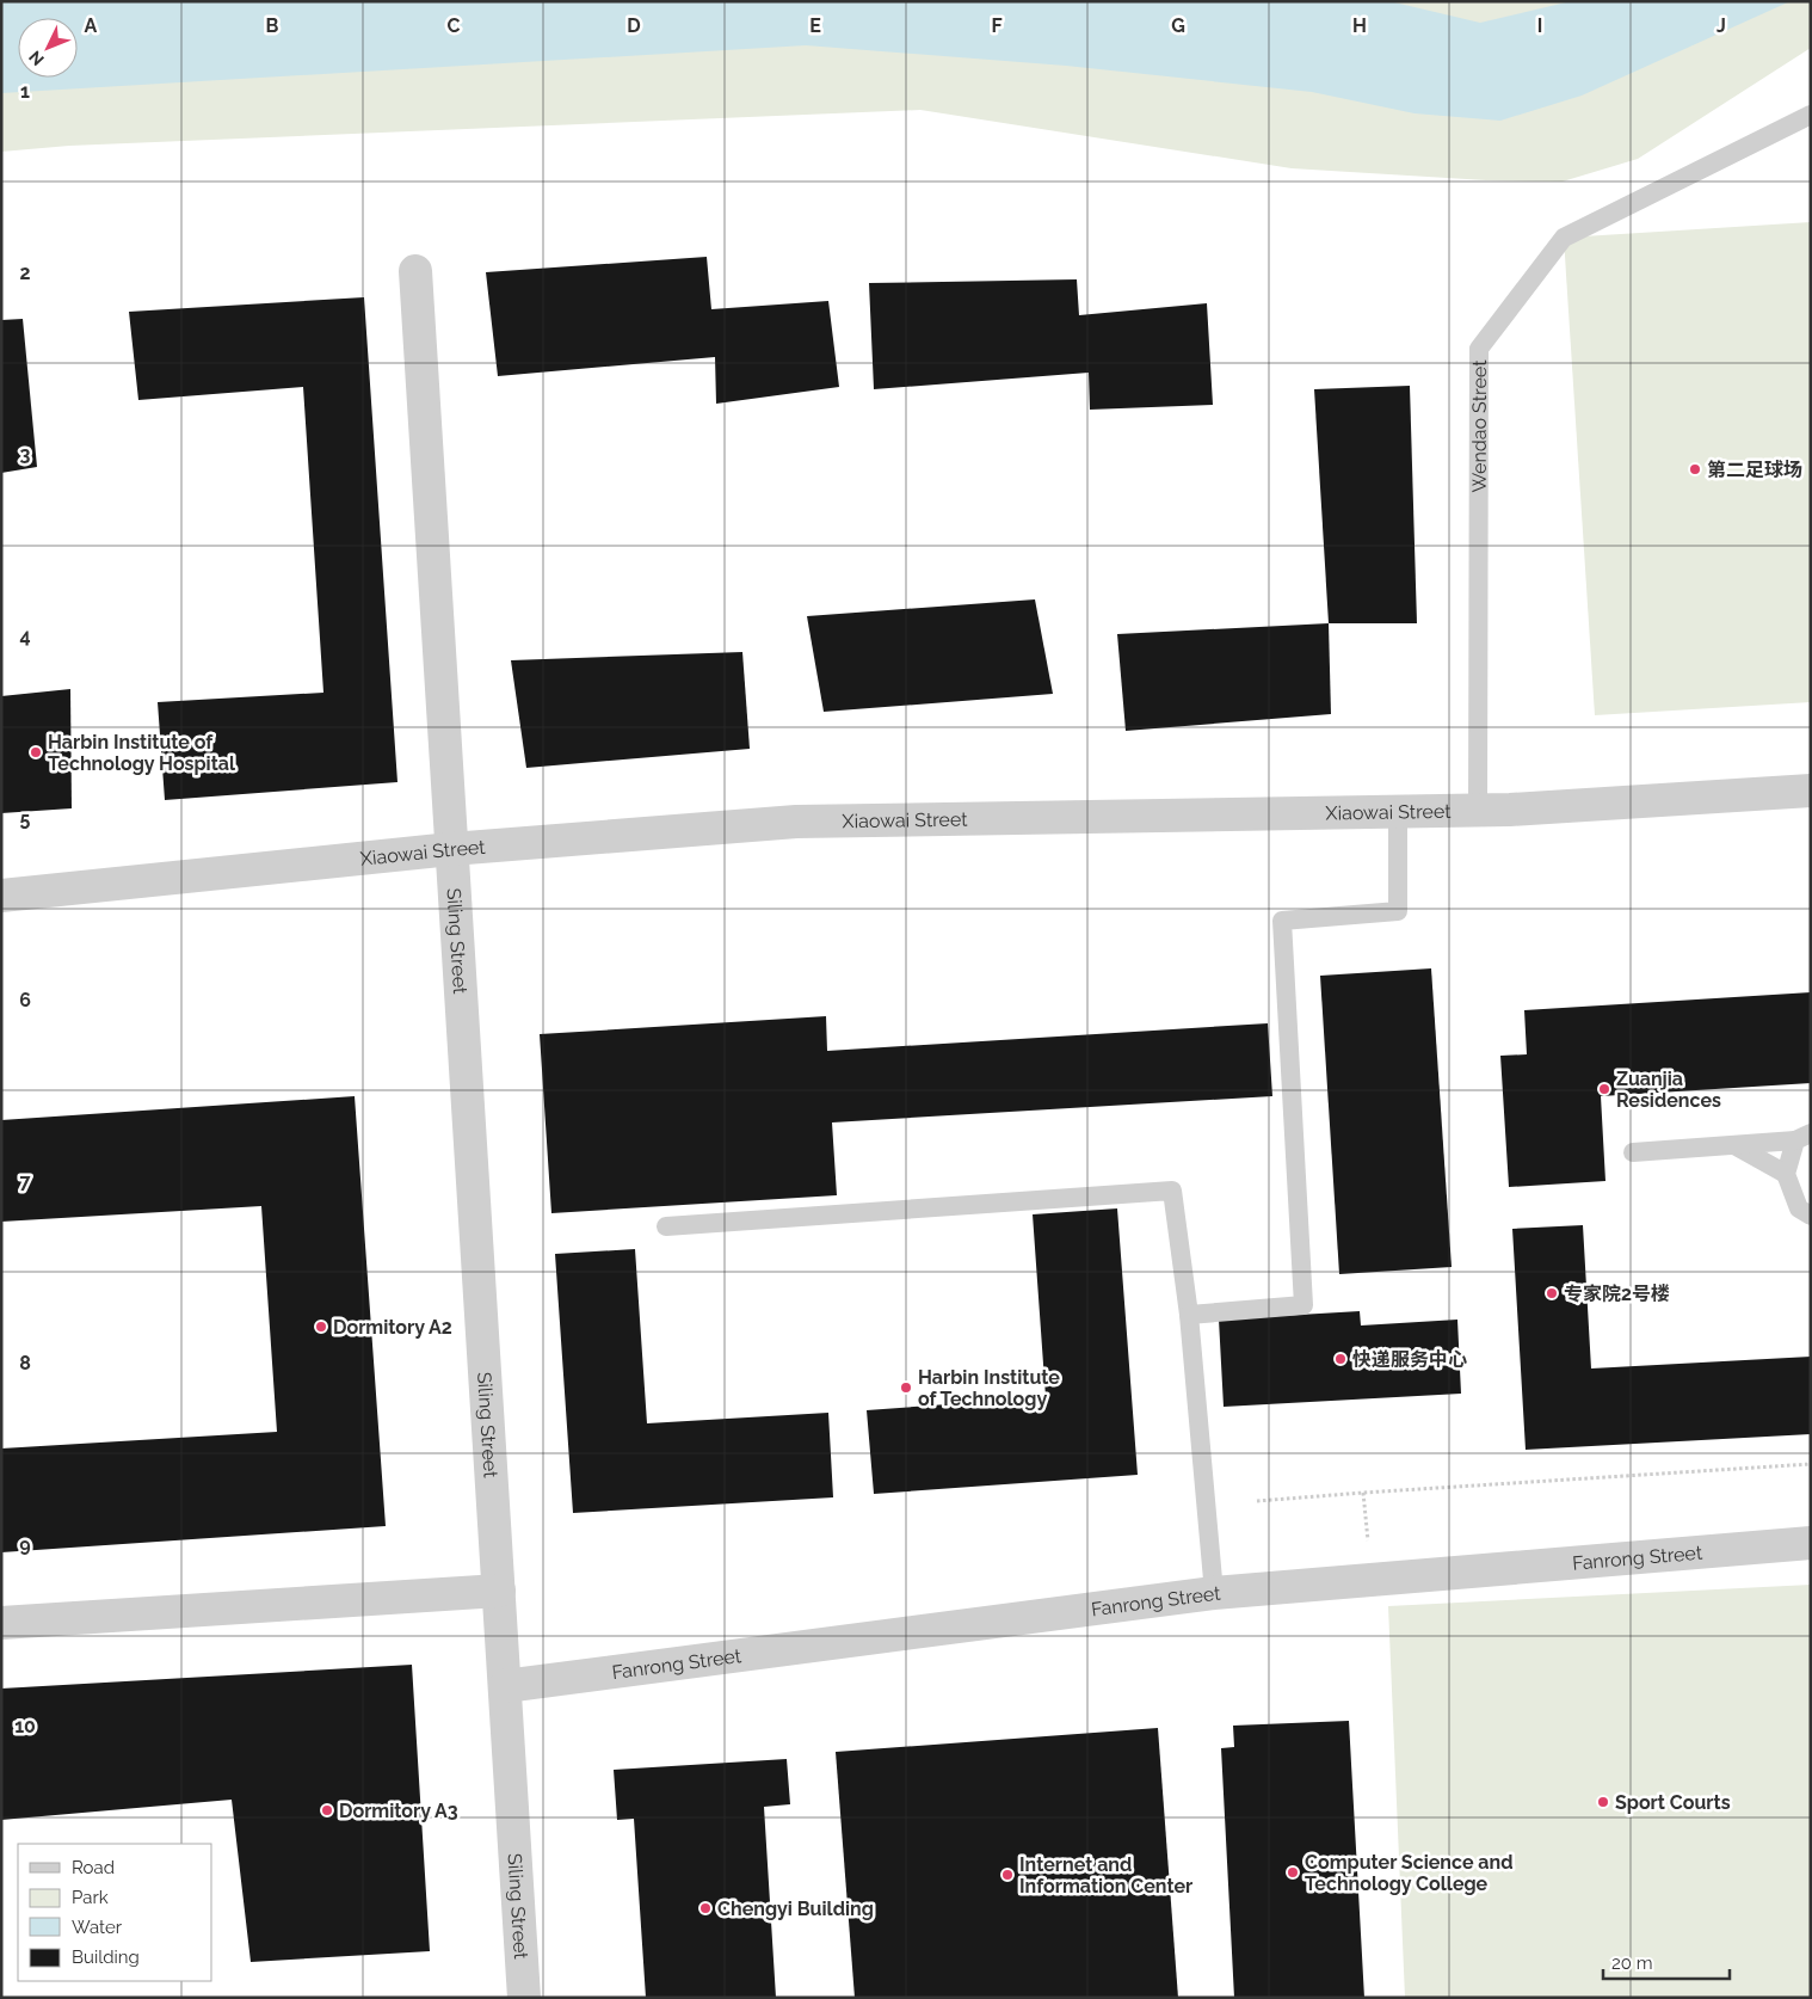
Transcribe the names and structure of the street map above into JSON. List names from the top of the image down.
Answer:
{
  "streets": {
    "street": ["Xiaowai Street", "Siling Street", "Fanrong Street"],
    "lane": ["Wendao Street"]
  },
  "crossings": [
    ["Wendao Street", "Xiaowai Street"],
    ["Xiaowai Street", "Siling Street"],
    ["Siling Street", "Fanrong Street"]
  ],
  "places": [
    "第二足球场",
    "Harbin Institute of Technology Hospital",
    "Zuanjia Residences",
    "专家院2号楼",
    "Dormitory A2",
    "快递服务中心",
    "Harbin Institute of Technology",
    "Sport Courts",
    "Dormitory A3",
    "Computer Science and Technology College",
    "Internet and Information Center",
    "Chengyi Building"
  ],
  "legend": [
    "Road",
    "Park",
    "Water",
    "Building"
  ],
  "scale_bar": "20 m",
  "north": "bottom left",
  "grid": {
    "columns": [
      "A",
      "B",
      "C",
      "D",
      "E",
      "F",
      "G",
      "H",
      "I",
      "J"
    ],
    "rows": [
      "1",
      "2",
      "3",
      "4",
      "5",
      "6",
      "7",
      "8",
      "9",
      "10"
    ]
  }
}
